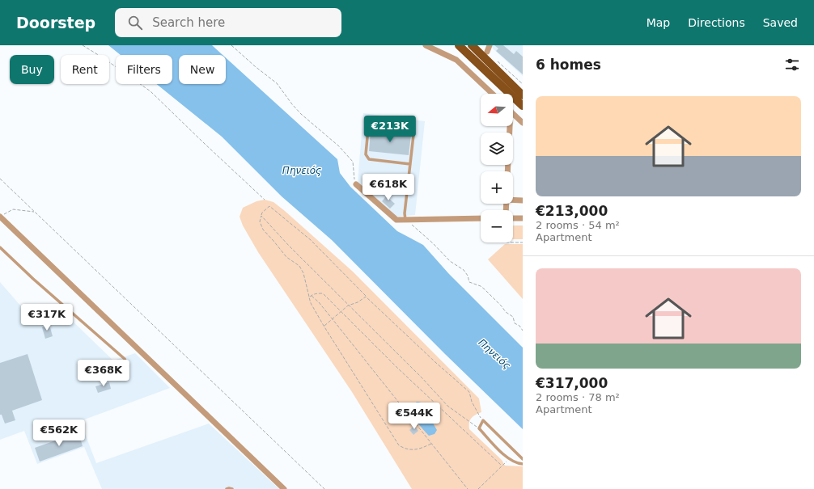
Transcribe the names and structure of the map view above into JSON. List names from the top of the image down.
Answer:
{
  "water": ["Πηνειός"],
  "north": "left",
  "page": {
    "header": "Doorstep",
    "search": "Search here",
    "nav": ["Map", "Directions", "Saved"],
    "heading": "6 homes",
    "chip": [
      "Buy",
      "Rent",
      "Filters",
      "New"
    ],
    "list": [
      {
        "name": "€213,000",
        "note": "2 rooms · 54 m² · Apartment"
      },
      {
        "name": "€317,000",
        "note": "2 rooms · 78 m² · Apartment"
      }
    ],
    "map_buttons": ["+", "−"],
    "price": [
      "€213K",
      "€618K",
      "€317K",
      "€368K",
      "€544K",
      "€562K"
    ]
  }
}
